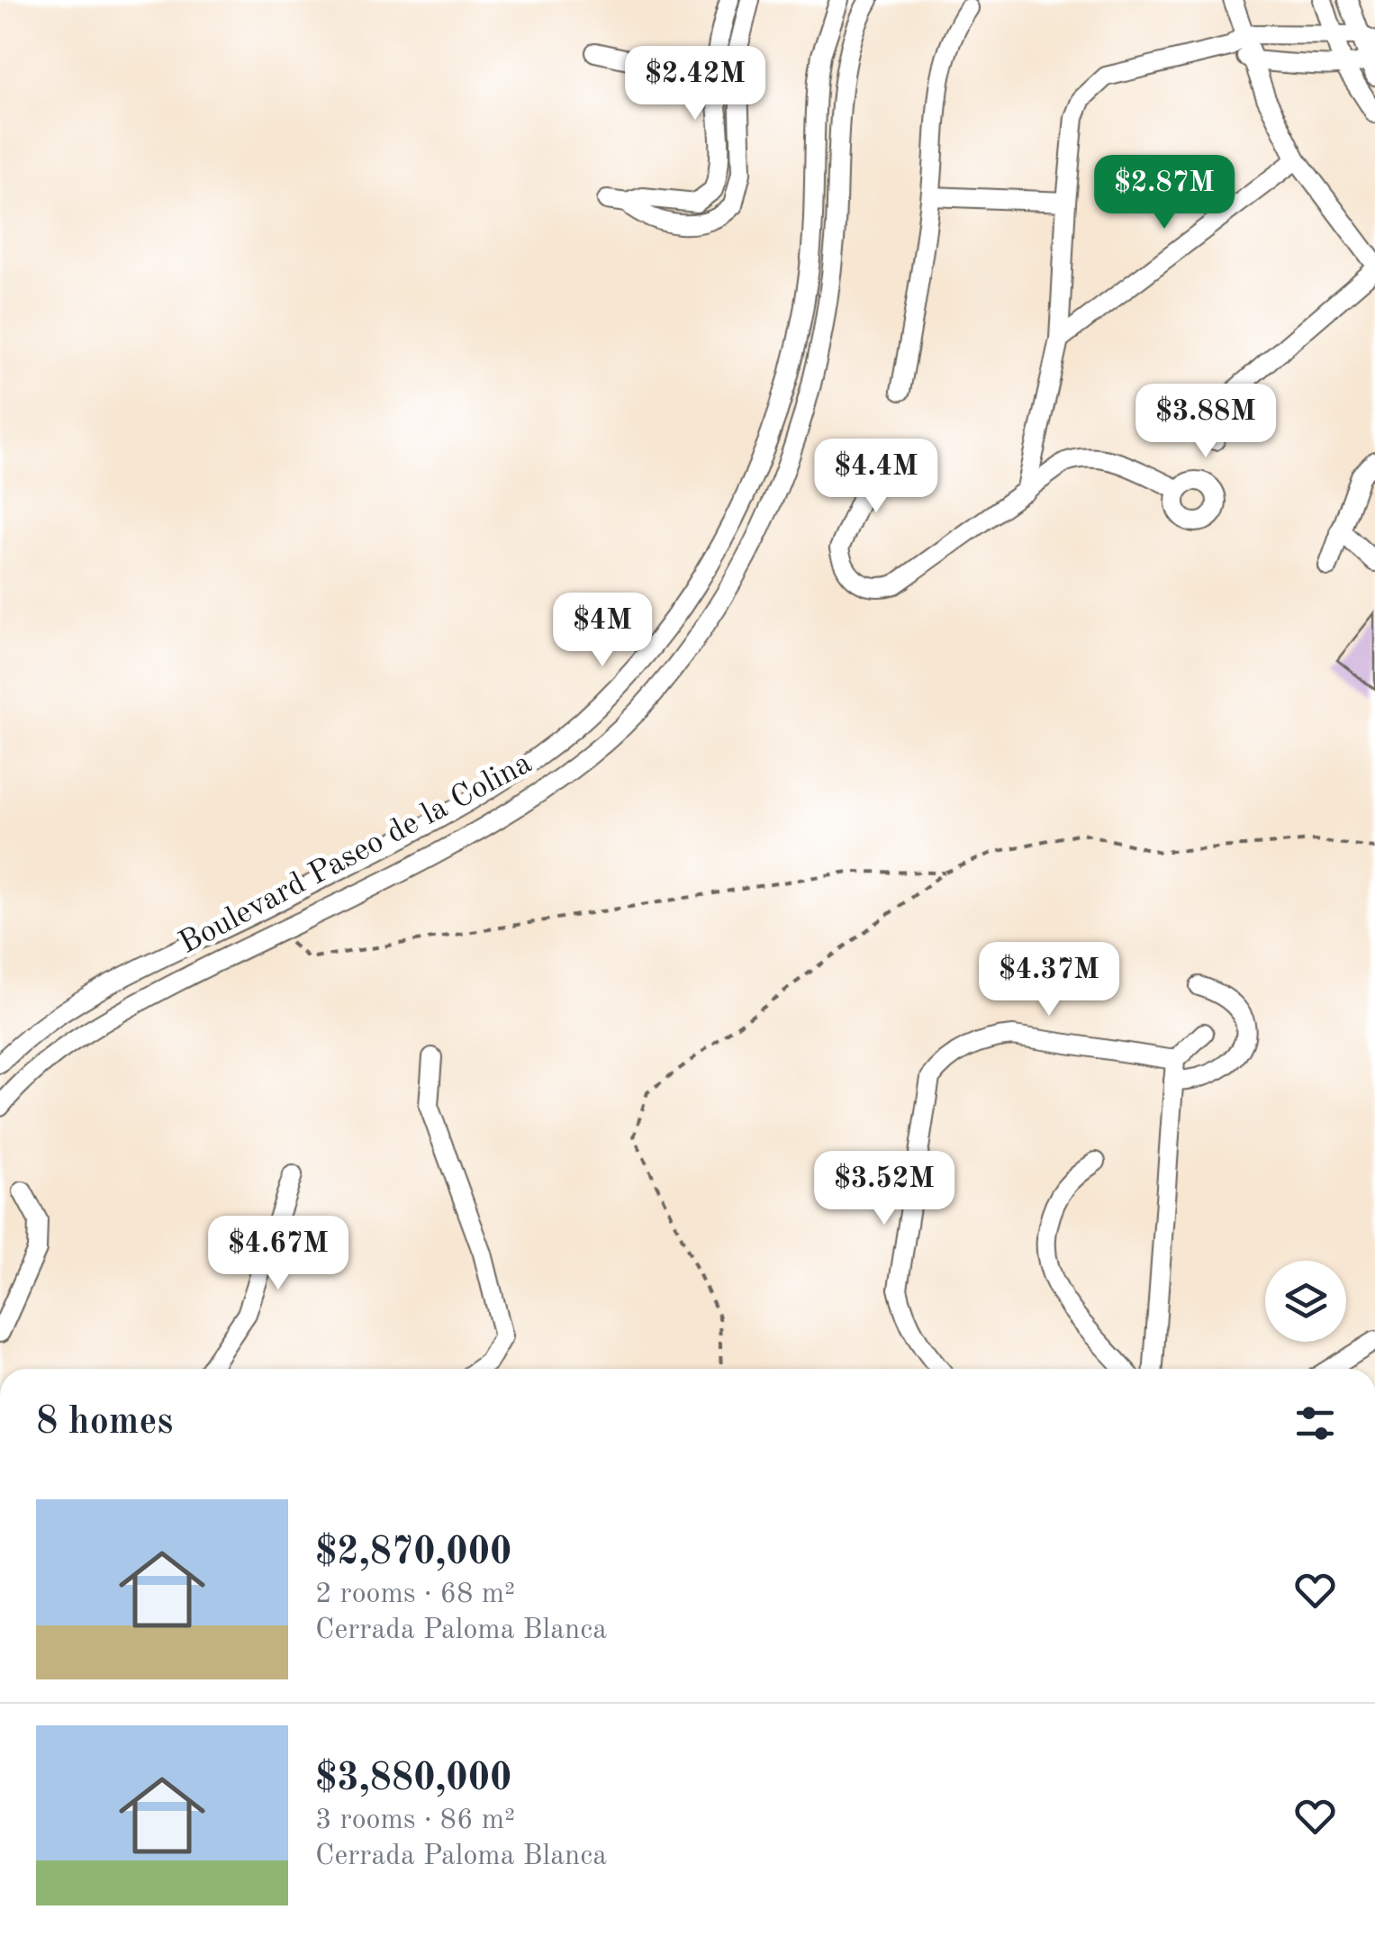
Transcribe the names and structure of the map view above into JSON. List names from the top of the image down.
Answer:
{
  "streets": {
    "street": ["Boulevard Paseo de la Colina"]
  },
  "page": {
    "price": [
      "$2.42M",
      "$2.87M",
      "$3.88M",
      "$4.4M",
      "$4M",
      "$4.37M",
      "$3.52M",
      "$4.67M"
    ],
    "heading": "8 homes",
    "list": [
      {
        "name": "$2,870,000",
        "note": "2 rooms · 68 m² · Cerrada Paloma Blanca"
      },
      {
        "name": "$3,880,000",
        "note": "3 rooms · 86 m² · Cerrada Paloma Blanca"
      }
    ]
  }
}
